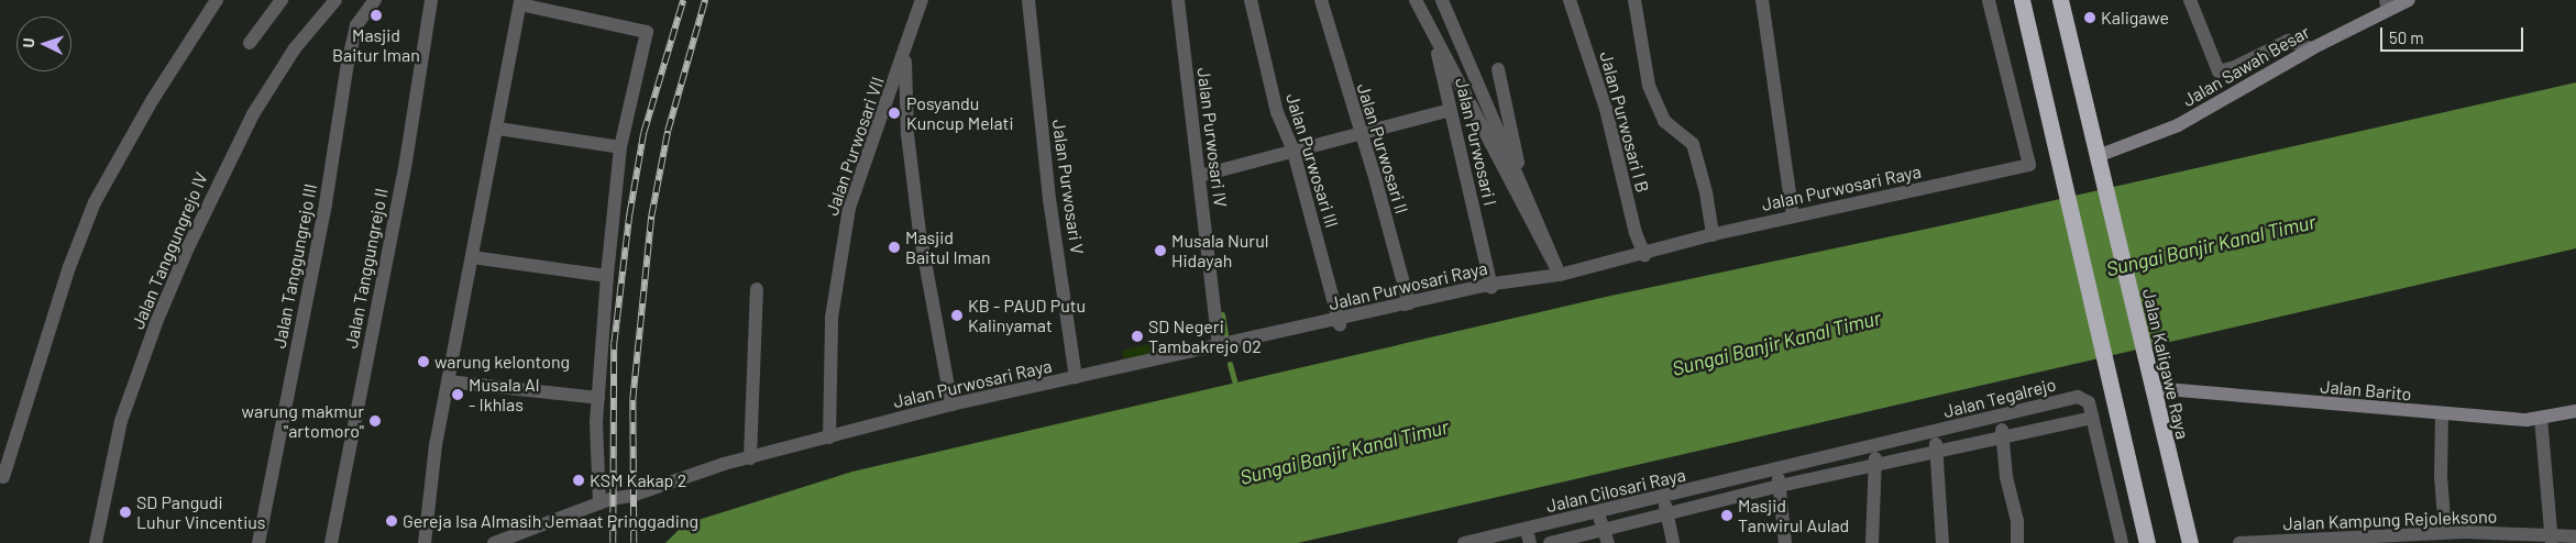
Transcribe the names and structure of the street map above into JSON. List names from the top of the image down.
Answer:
{
  "streets": {
    "highway": ["Jalan Kaligawe Raya"],
    "street": [
      "Jalan Sawah Besar",
      "Jalan Purwosari I B",
      "Jalan Purwosari IV",
      "Jalan Purwosari I",
      "Jalan Purwosari VII",
      "Jalan Purwosari II",
      "Jalan Purwosari III",
      "Jalan Purwosari V",
      "Jalan Purwosari Raya",
      "Jalan Tanggungrejo IV",
      "Jalan Tanggungrejo III",
      "Jalan Tanggungrejo II",
      "Jalan Barito",
      "Jalan Tegalrejo",
      "Jalan Cilosari Raya",
      "Jalan Kampung Rejoleksono"
    ]
  },
  "crossings": [
    ["Jalan Sawah Besar", "Jalan Kaligawe Raya"],
    ["Jalan Purwosari I B", "Jalan Purwosari Raya"],
    ["Jalan Purwosari IV", "Jalan Purwosari Raya"],
    ["Jalan Purwosari I", "Jalan Purwosari Raya"],
    ["Jalan Purwosari VII", "Jalan Purwosari Raya"],
    ["Jalan Purwosari II", "Jalan Purwosari Raya"],
    ["Jalan Purwosari III", "Jalan Purwosari Raya"],
    ["Jalan Purwosari V", "Jalan Purwosari Raya"],
    ["Jalan Kaligawe Raya", "Jalan Barito"],
    ["Jalan Tegalrejo", "Jalan Cilosari Raya"]
  ],
  "water": ["Sungai Banjir Kanal Timur"],
  "places": [
    "Masjid Baitur Iman",
    "Kaligawe",
    "Posyandu Kuncup Melati",
    "Masjid Baitul Iman",
    "Musala Nurul Hidayah",
    "KB - PAUD Putu Kalinyamat",
    "SD Negeri Tambakrejo 02",
    "warung kelontong",
    "Musala Al - Ikhlas",
    "warung makmur \"artomoro\"",
    "KSM Kakap 2",
    "SD Pangudi Luhur Vincentius",
    "Masjid Tanwirul Aulad",
    "Gereja Isa Almasih Jemaat Pringgading"
  ],
  "scale_bar": "50 m",
  "north": "left"
}
